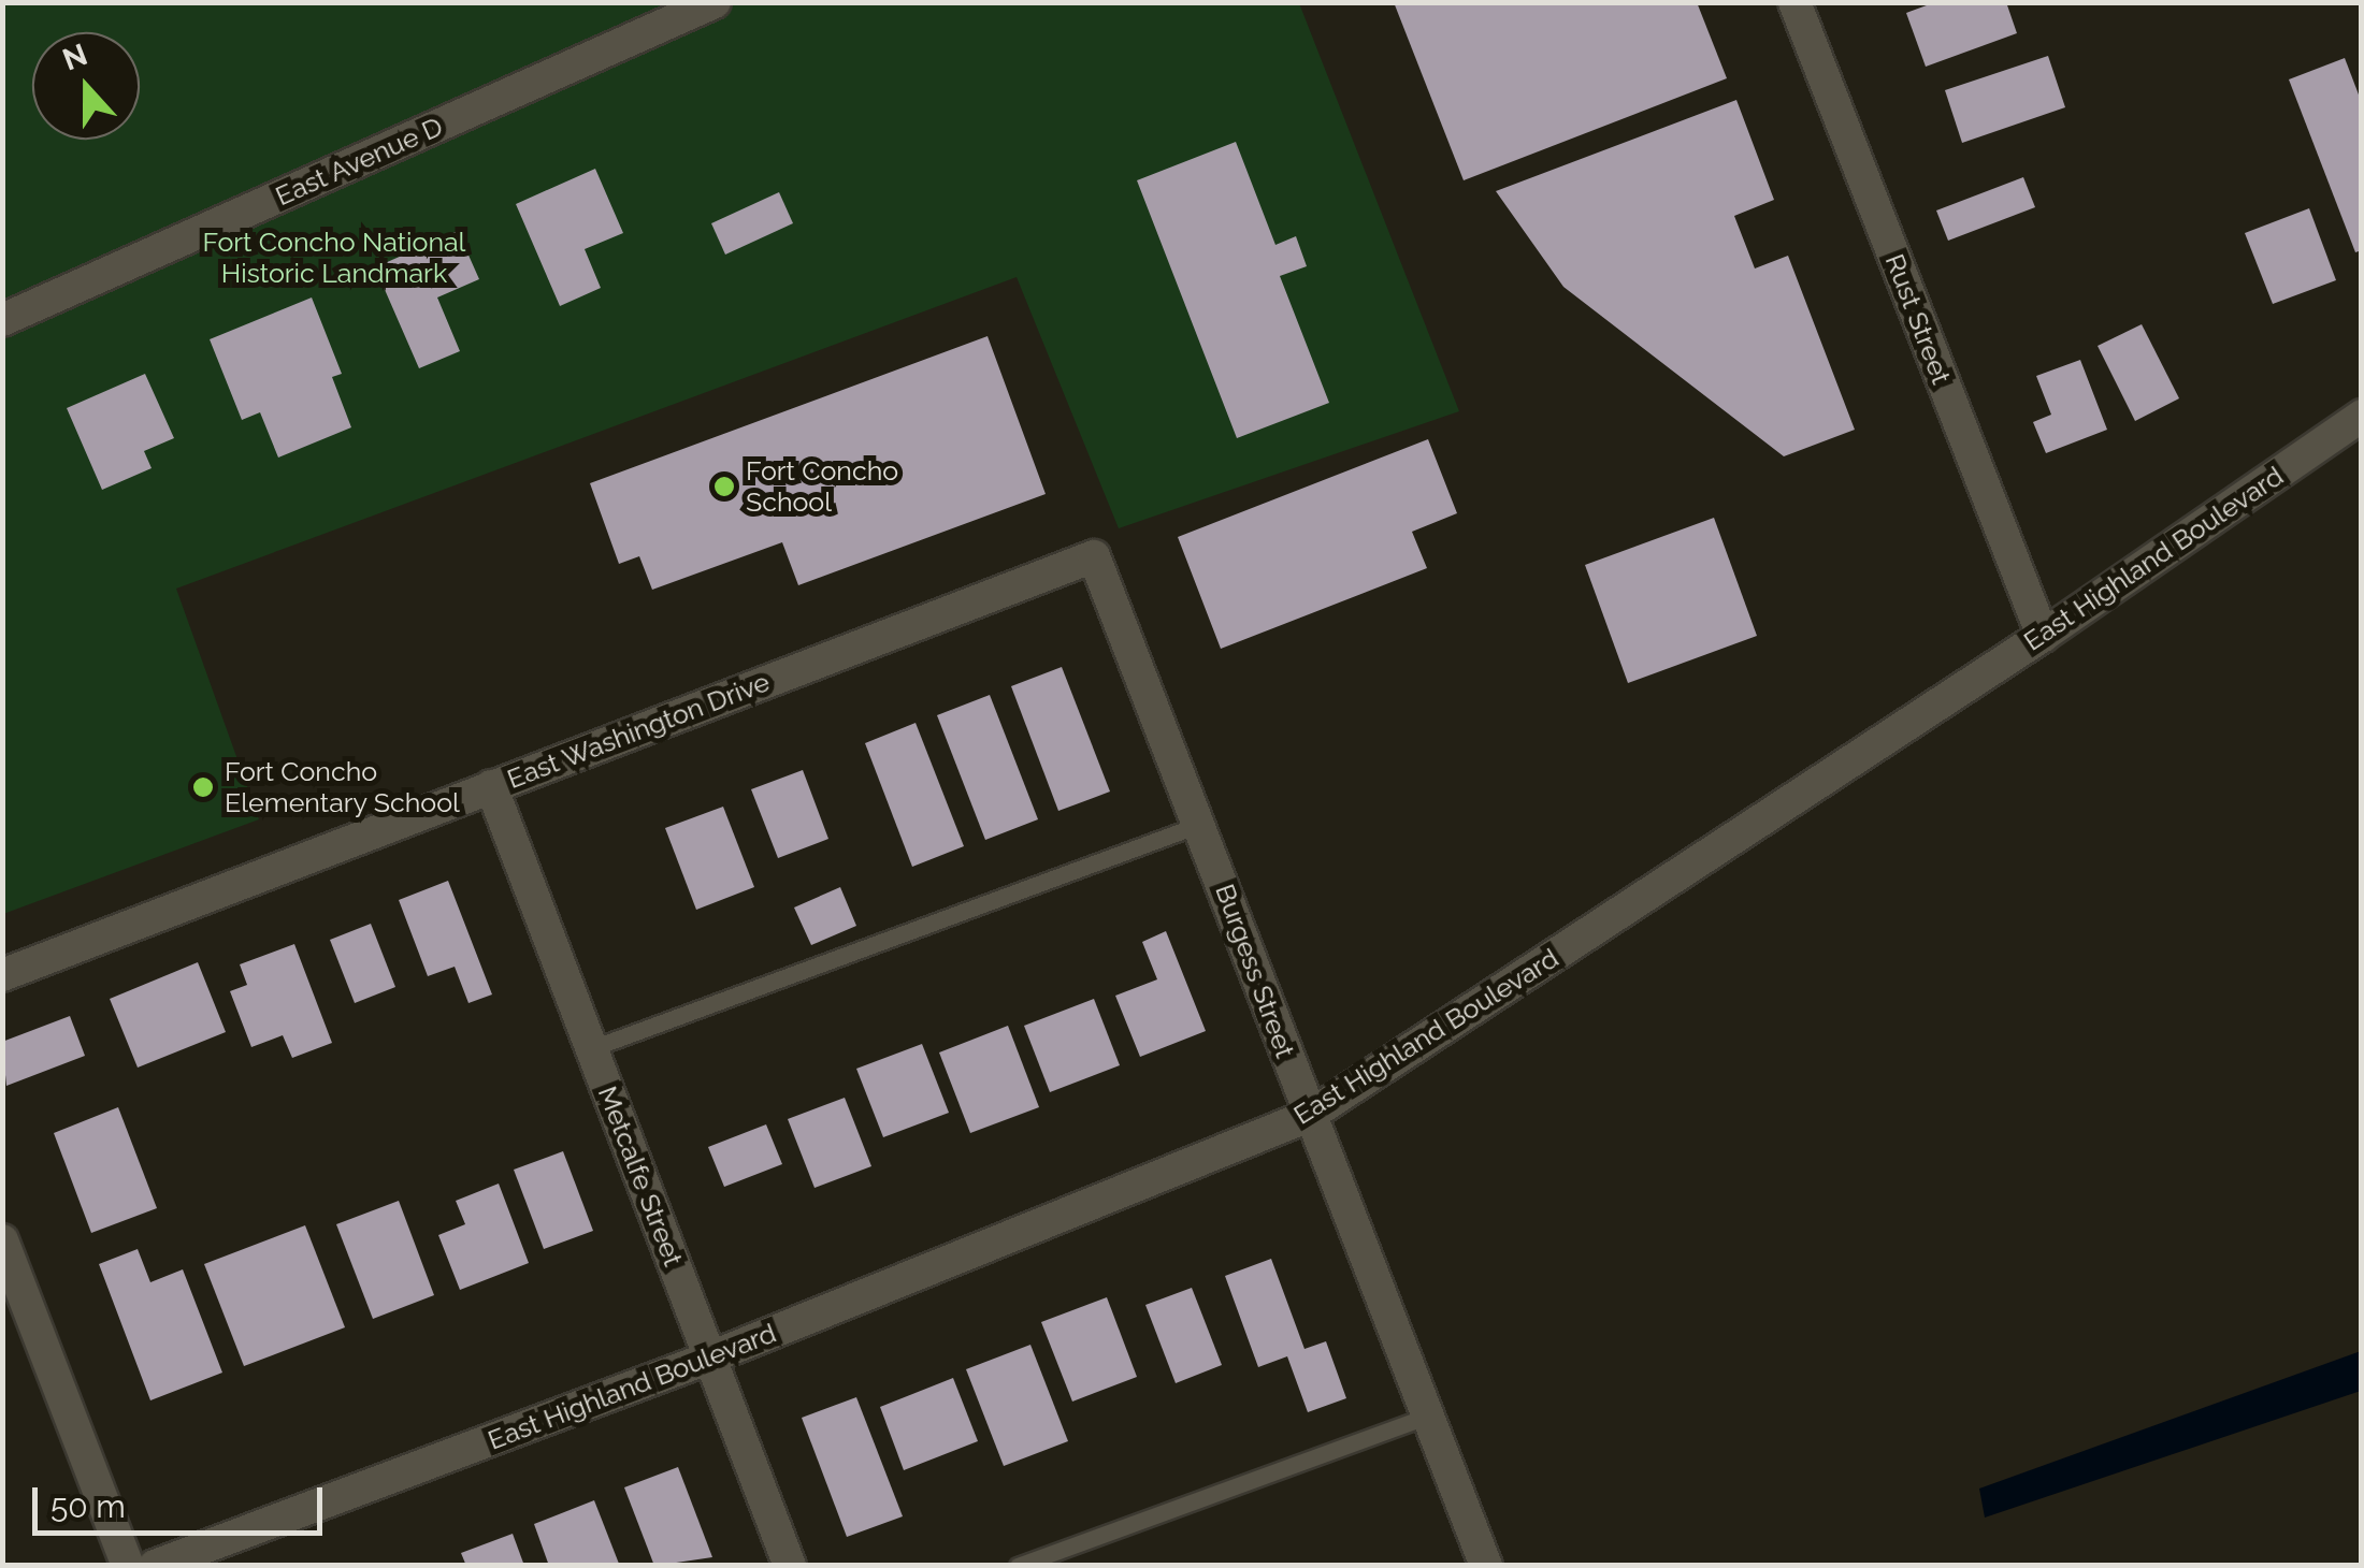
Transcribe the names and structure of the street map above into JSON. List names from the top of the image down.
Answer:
{
  "streets": {
    "street": [
      "East Avenue D",
      "Rust Street",
      "East Highland Boulevard",
      "East Washington Drive",
      "Burgess Street",
      "Metcalfe Street"
    ]
  },
  "crossings": [
    ["Rust Street", "East Highland Boulevard"],
    ["East Highland Boulevard", "Burgess Street"],
    ["East Highland Boulevard", "Metcalfe Street"],
    ["East Washington Drive", "Burgess Street"],
    ["East Washington Drive", "Metcalfe Street"]
  ],
  "parks": ["Fort Concho National Historic Landmark"],
  "places": ["Fort Concho School", "Fort Concho Elementary School"],
  "scale_bar": "50 m",
  "north": "top"
}
